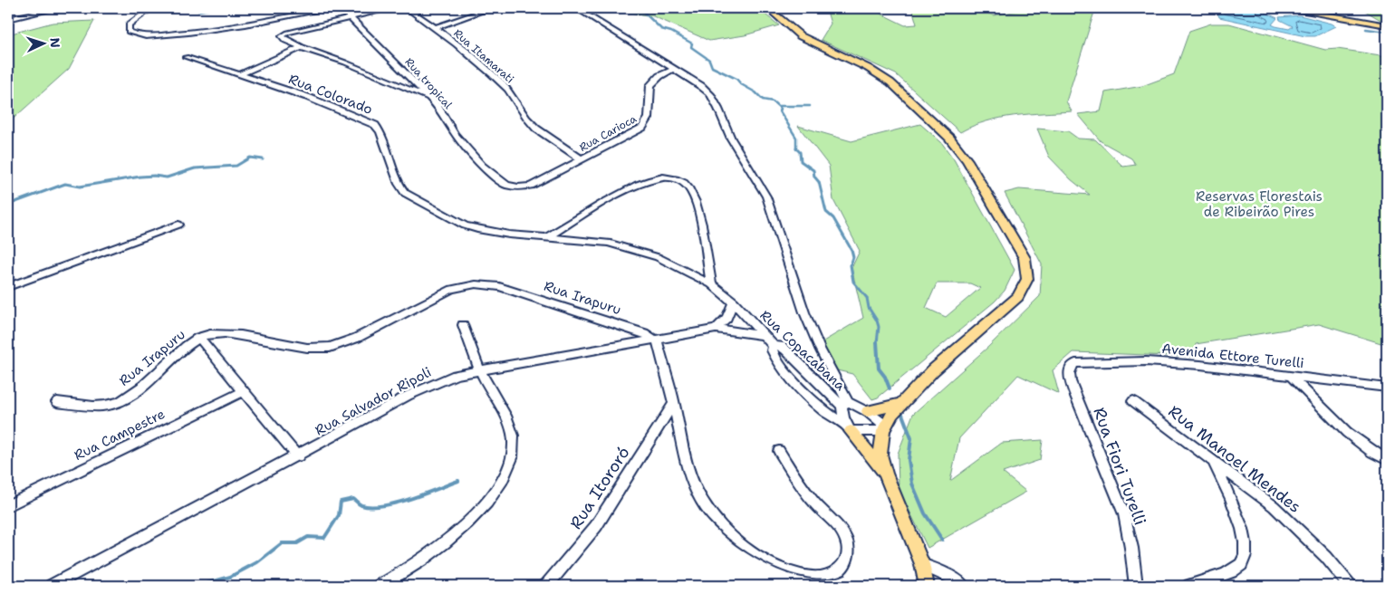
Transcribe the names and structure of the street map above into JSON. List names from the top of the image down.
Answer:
{
  "streets": {
    "street": [
      "Rua Itamarati",
      "Rua tropical",
      "Rua Colorado",
      "Rua Carioca",
      "Rua Irapuru",
      "Rua Copacabana",
      "Avenida Ettore Turelli",
      "Rua Salvador Ripoli",
      "Rua Campestre",
      "Rua Manoel Mendes",
      "Rua Fiori Turelli",
      "Rua Itororó"
    ]
  },
  "crossings": [
    ["Rua Itamarati", "Rua Carioca"],
    ["Rua tropical", "Rua Carioca"],
    ["Rua Colorado", "Rua Copacabana"],
    ["Rua Irapuru", "Rua Salvador Ripoli"],
    ["Rua Copacabana", "Rua Salvador Ripoli"],
    ["Avenida Ettore Turelli", "Rua Fiori Turelli"]
  ],
  "parks": ["Reservas Florestais de Ribeirão Pires"],
  "north": "right"
}
